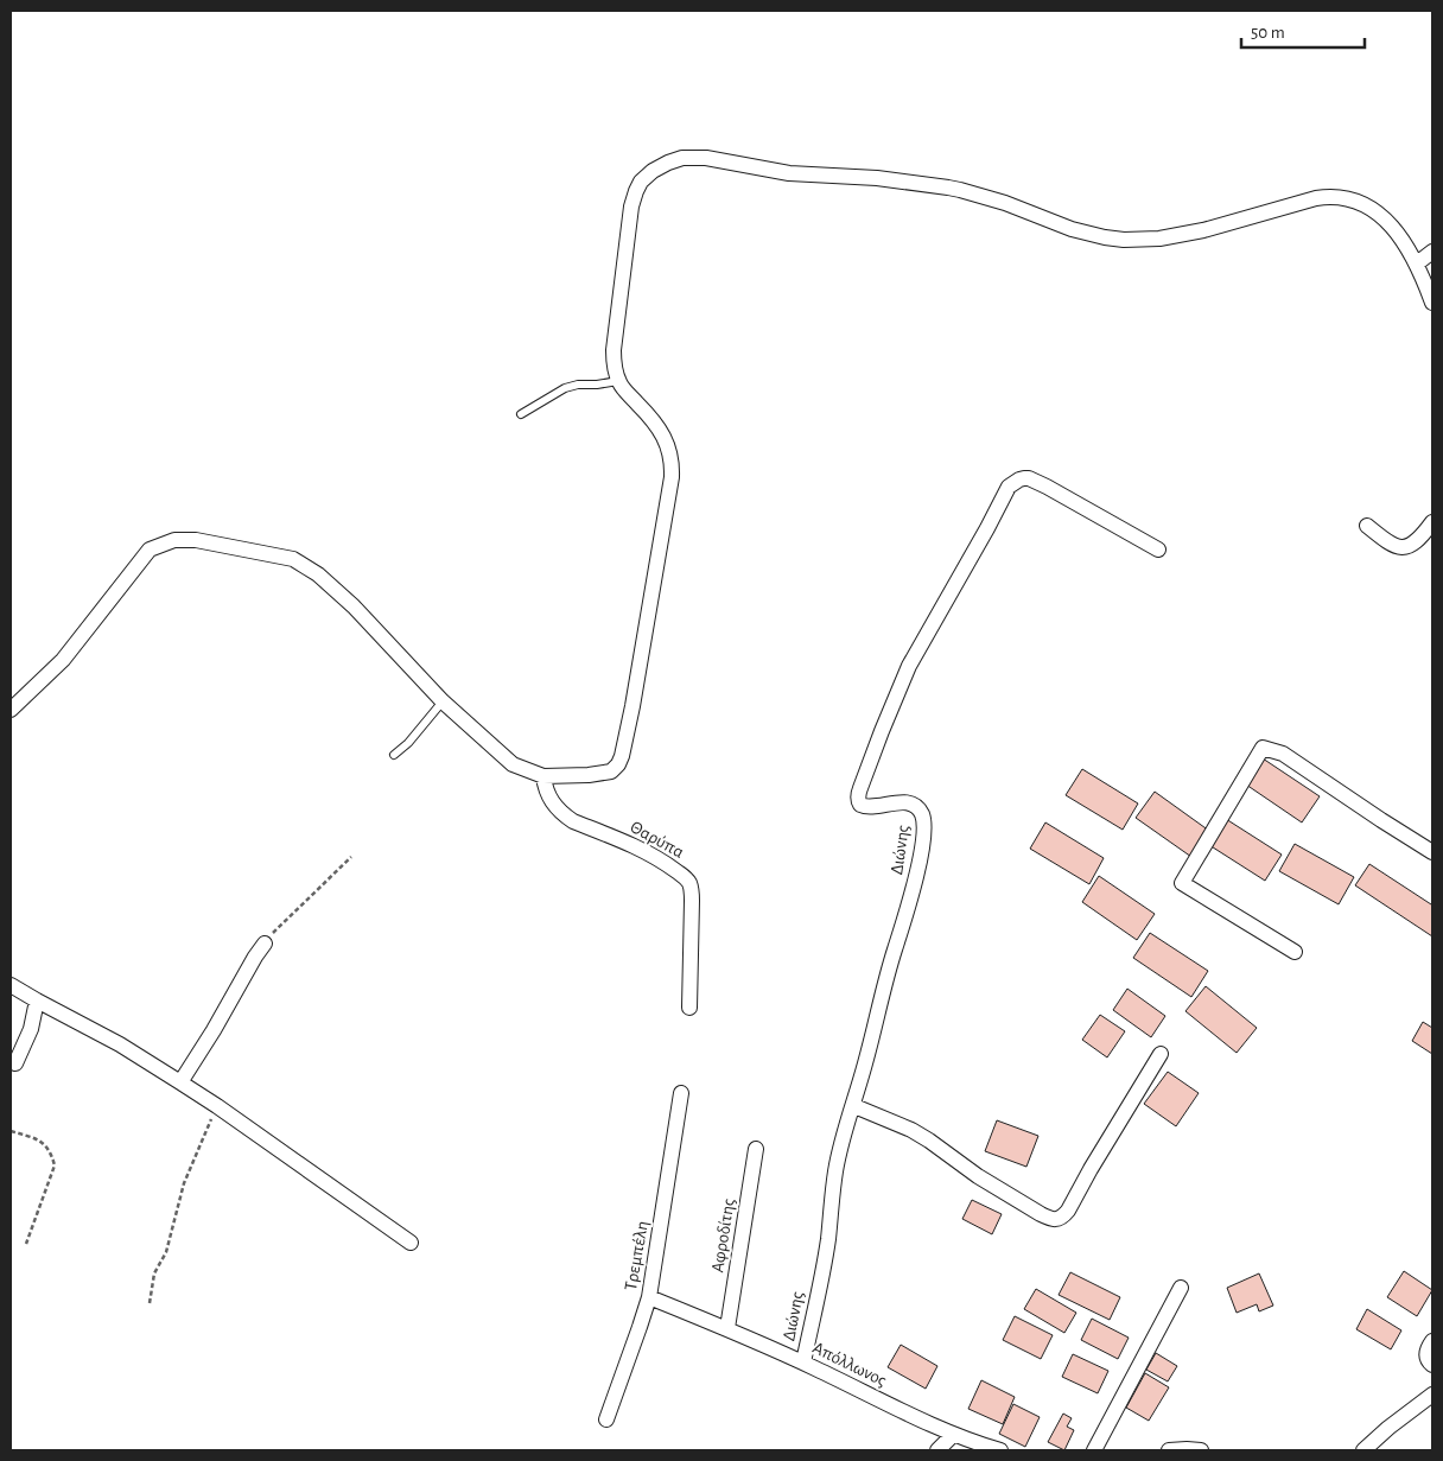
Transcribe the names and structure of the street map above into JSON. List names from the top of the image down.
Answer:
{
  "streets": {
    "street": [
      "Θαρύπα",
      "Διώνης",
      "Αφροδίτης",
      "Τρεμπέλη",
      "Απόλλωνος"
    ]
  },
  "crossings": [
    ["Διώνης", "Απόλλωνος"],
    ["Αφροδίτης", "Απόλλωνος"],
    ["Τρεμπέλη", "Απόλλωνος"]
  ],
  "scale_bar": "50 m"
}
